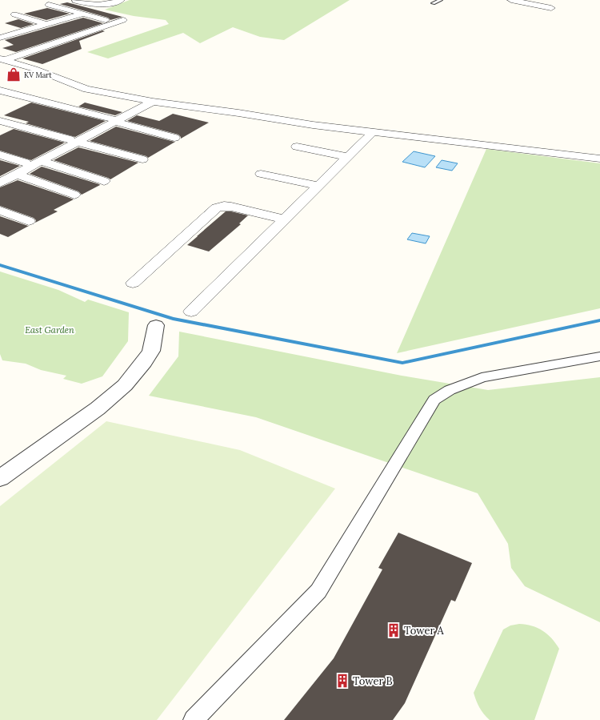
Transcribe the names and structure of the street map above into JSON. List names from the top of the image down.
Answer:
{
  "parks": ["East Garden"],
  "places": {
    "shop": ["KV Mart"],
    "building": ["Tower A", "Tower B"]
  }
}
